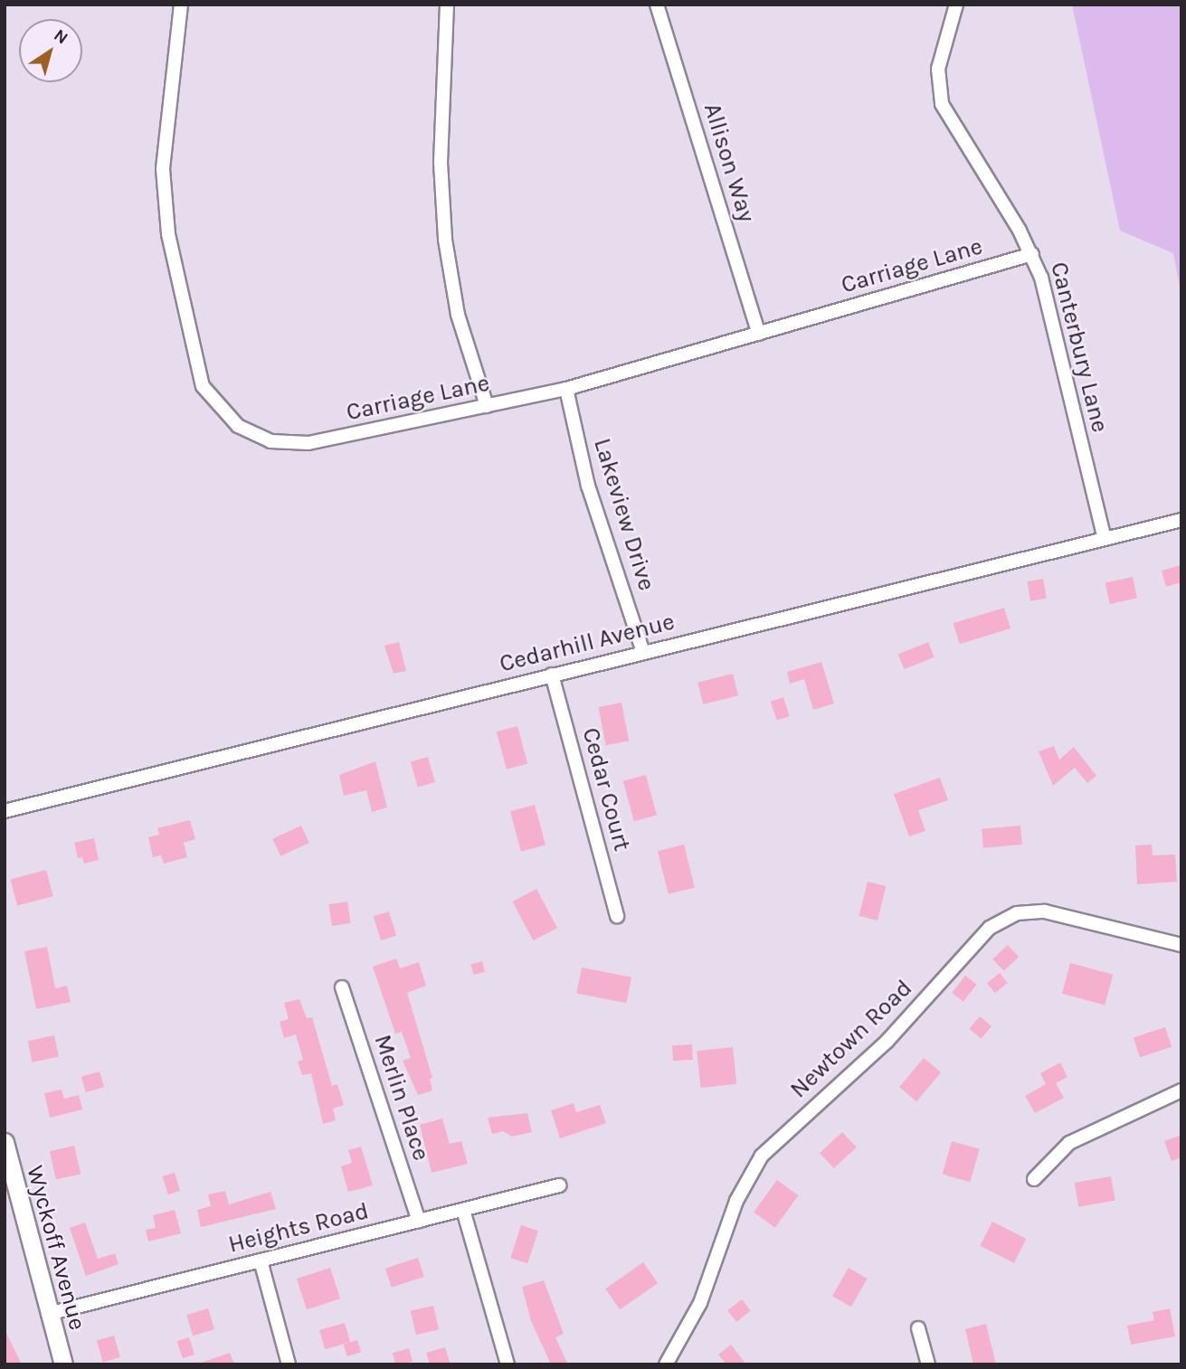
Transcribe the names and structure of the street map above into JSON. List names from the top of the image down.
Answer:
{
  "streets": {
    "main road": ["Wyckoff Avenue"],
    "street": [
      "Allison Way",
      "Carriage Lane",
      "Canterbury Lane",
      "Lakeview Drive",
      "Cedarhill Avenue",
      "Cedar Court",
      "Newtown Road",
      "Merlin Place",
      "Heights Road"
    ]
  },
  "crossings": [
    ["Allison Way", "Carriage Lane"],
    ["Carriage Lane", "Canterbury Lane"],
    ["Carriage Lane", "Lakeview Drive"],
    ["Canterbury Lane", "Cedarhill Avenue"],
    ["Lakeview Drive", "Cedarhill Avenue"],
    ["Cedarhill Avenue", "Cedar Court"],
    ["Merlin Place", "Heights Road"],
    ["Heights Road", "Wyckoff Avenue"]
  ],
  "north": "top right"
}
